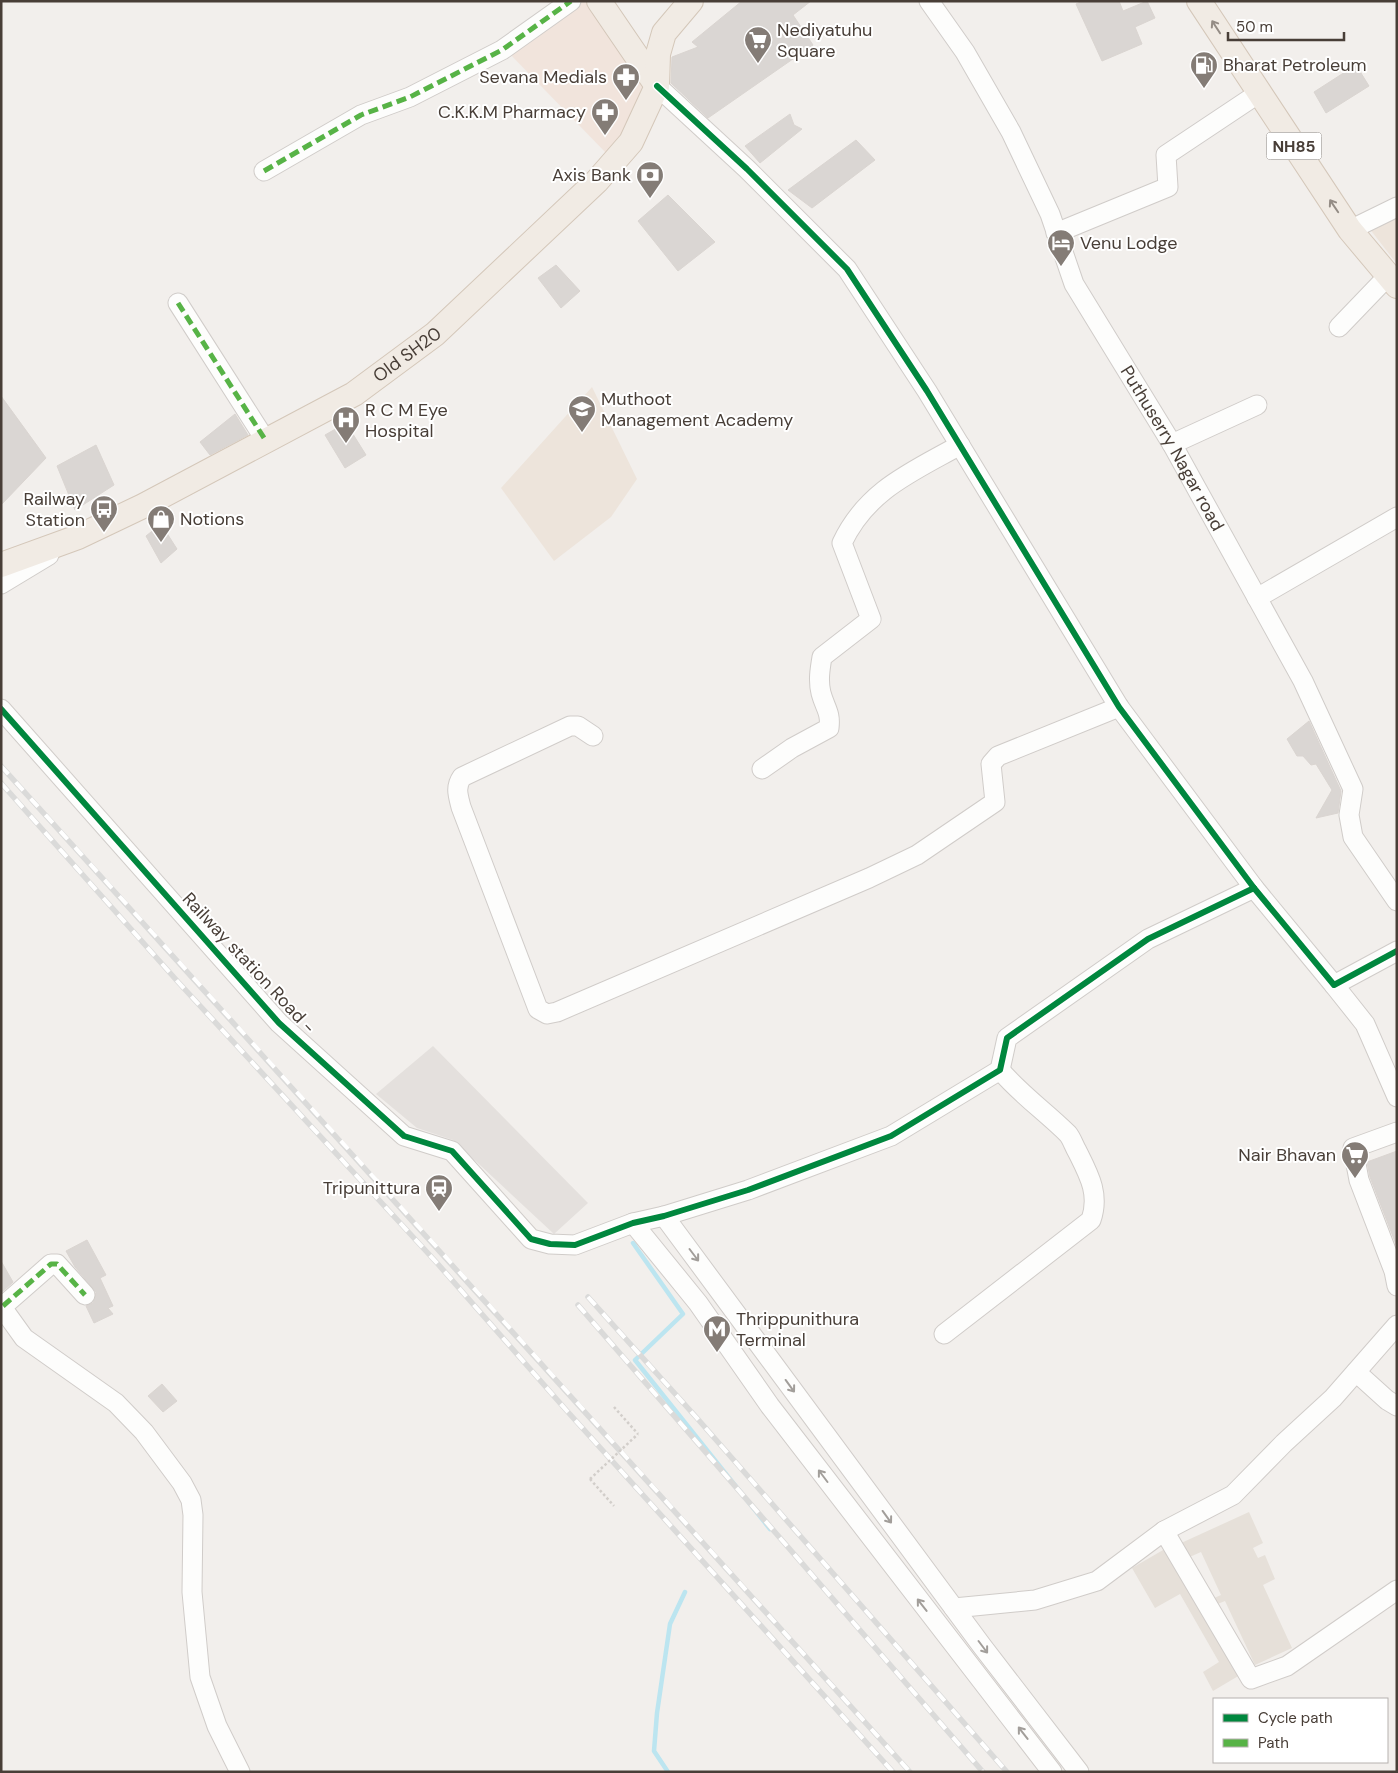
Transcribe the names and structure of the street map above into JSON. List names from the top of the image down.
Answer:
{
  "streets": {
    "main road": ["NH85", "Old SH20"],
    "street": ["Puthuserry Nagar road", "Railway station Road -"]
  },
  "one_way": ["NH85"],
  "places": {
    "supermarket": ["Nediyatuhu Square", "Nair Bhavan"],
    "fuel station": ["Bharat Petroleum"],
    "pharmacy": ["Sevana Medials", "C.K.K.M Pharmacy"],
    "bank": ["Axis Bank"],
    "hotel": ["Venu Lodge"],
    "school or university": ["Muthoot Management Academy"],
    "hospital": ["R C M Eye Hospital"],
    "bus stop": ["Railway Station"],
    "shop": ["Notions"],
    "station": ["Tripunittura"],
    "metro station": ["Thrippunithura Terminal"]
  },
  "legend": ["Cycle path", "Path"],
  "scale_bar": "50 m"
}
